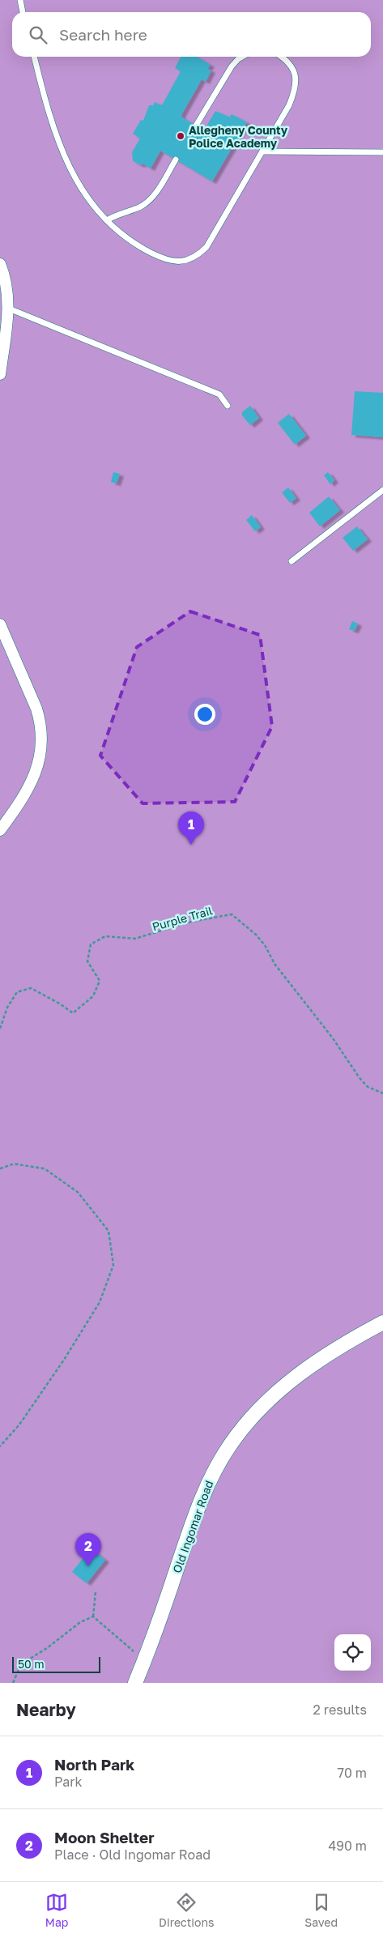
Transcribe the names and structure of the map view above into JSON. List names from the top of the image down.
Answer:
{
  "streets": {
    "street": ["Old Ingomar Road"],
    "path": ["Purple Trail"]
  },
  "places": ["Allegheny County Police Academy"],
  "scale_bar": "50 m",
  "page": {
    "search": "Search here",
    "pins": ["1", "2"],
    "scale": "50 m",
    "heading": ["Nearby", "2 results"],
    "list": [
      {
        "mark": "1",
        "name": "North Park",
        "note": "Park",
        "value": "70 m"
      },
      {
        "mark": "2",
        "name": "Moon Shelter",
        "note": "Place · Old Ingomar Road",
        "value": "490 m"
      }
    ],
    "nav": ["Map", "Directions", "Saved"]
  }
}
